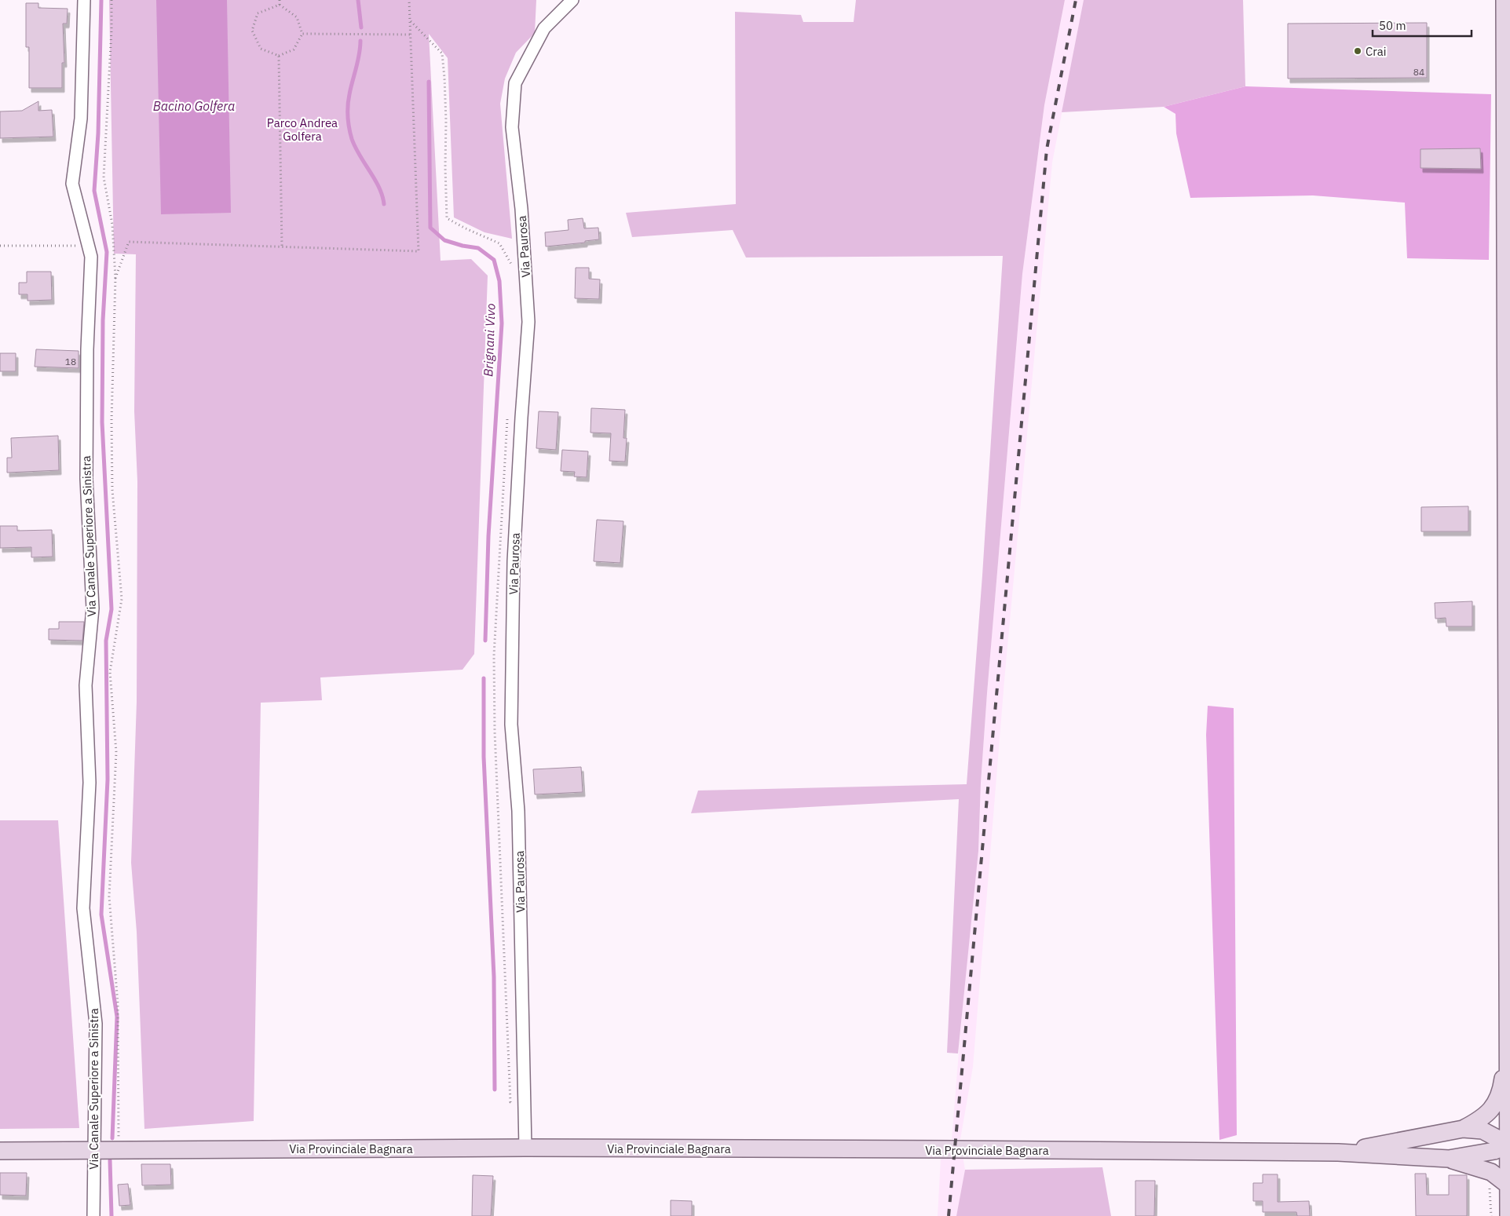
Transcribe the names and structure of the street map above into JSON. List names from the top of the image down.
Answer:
{
  "streets": {
    "main road": ["Via Provinciale Bagnara"],
    "street": ["Via Paurosa", "Via Canale Superiore a Sinistra"]
  },
  "crossings": [
    ["Via Paurosa", "Via Provinciale Bagnara"],
    ["Via Canale Superiore a Sinistra", "Via Provinciale Bagnara"]
  ],
  "water": ["Bacino Golfera", "Brignani Vivo"],
  "parks": ["Parco Andrea Golfera"],
  "places": ["Crai"],
  "house_numbers": ["84", "18"],
  "scale_bar": "50 m"
}
